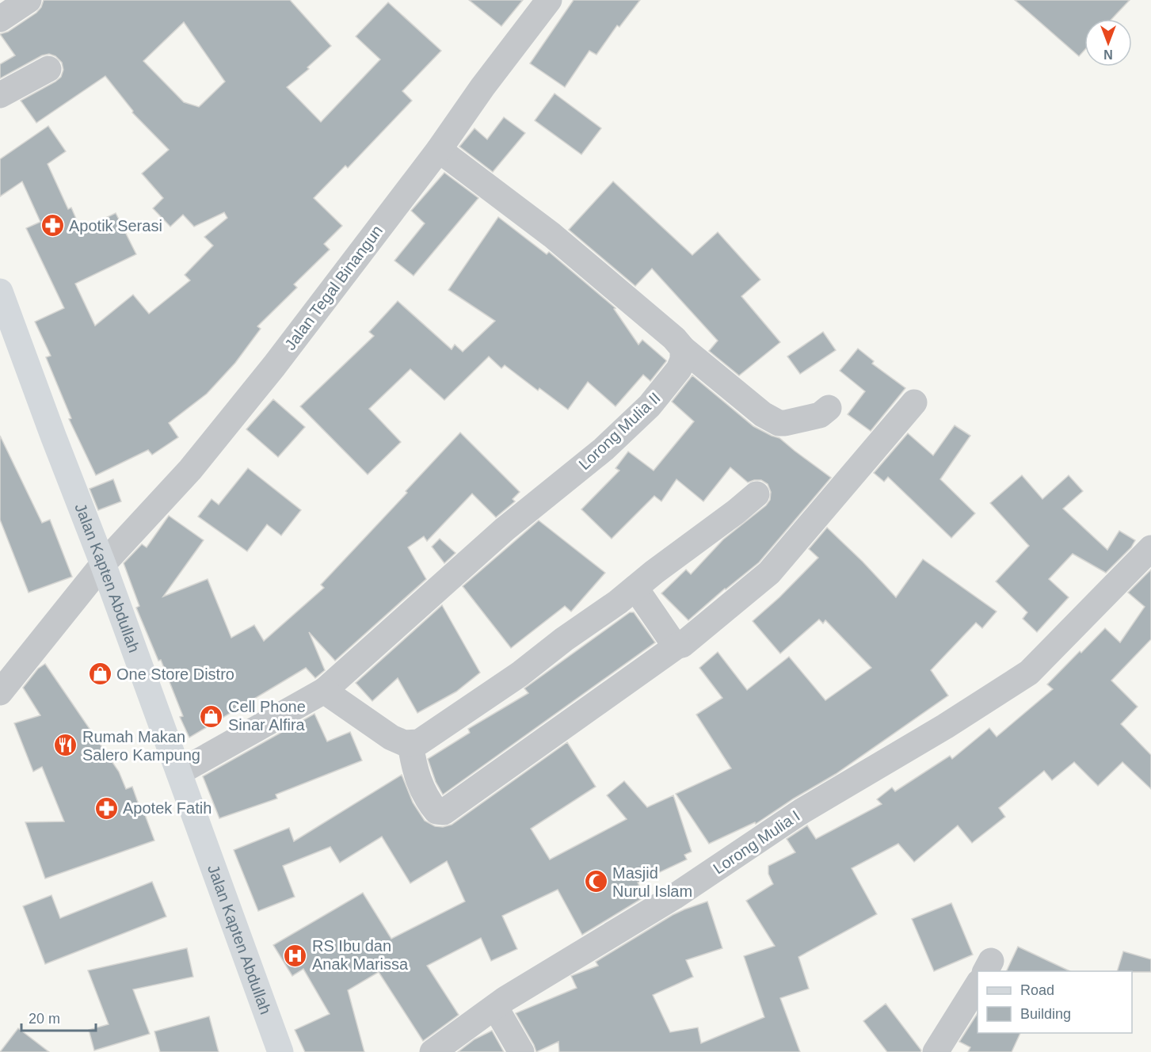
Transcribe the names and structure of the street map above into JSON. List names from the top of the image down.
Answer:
{
  "streets": {
    "main road": ["Jalan Kapten Abdullah"],
    "street": ["Jalan Tegal Binangun", "Lorong Mulia II", "Lorong Mulia I"]
  },
  "crossings": [
    ["Jalan Tegal Binangun", "Jalan Kapten Abdullah"],
    ["Lorong Mulia II", "Jalan Kapten Abdullah"]
  ],
  "places": {
    "pharmacy": ["Apotik Serasi", "Apotek Fatih"],
    "shop": ["One Store Distro", "Cell Phone Sinar Alfira"],
    "restaurant": ["Rumah Makan Salero Kampung"],
    "mosque": ["Masjid Nurul Islam"],
    "hospital": ["RS Ibu dan Anak Marissa"]
  },
  "legend": ["Road", "Building"],
  "scale_bar": "20 m",
  "north": "bottom"
}
